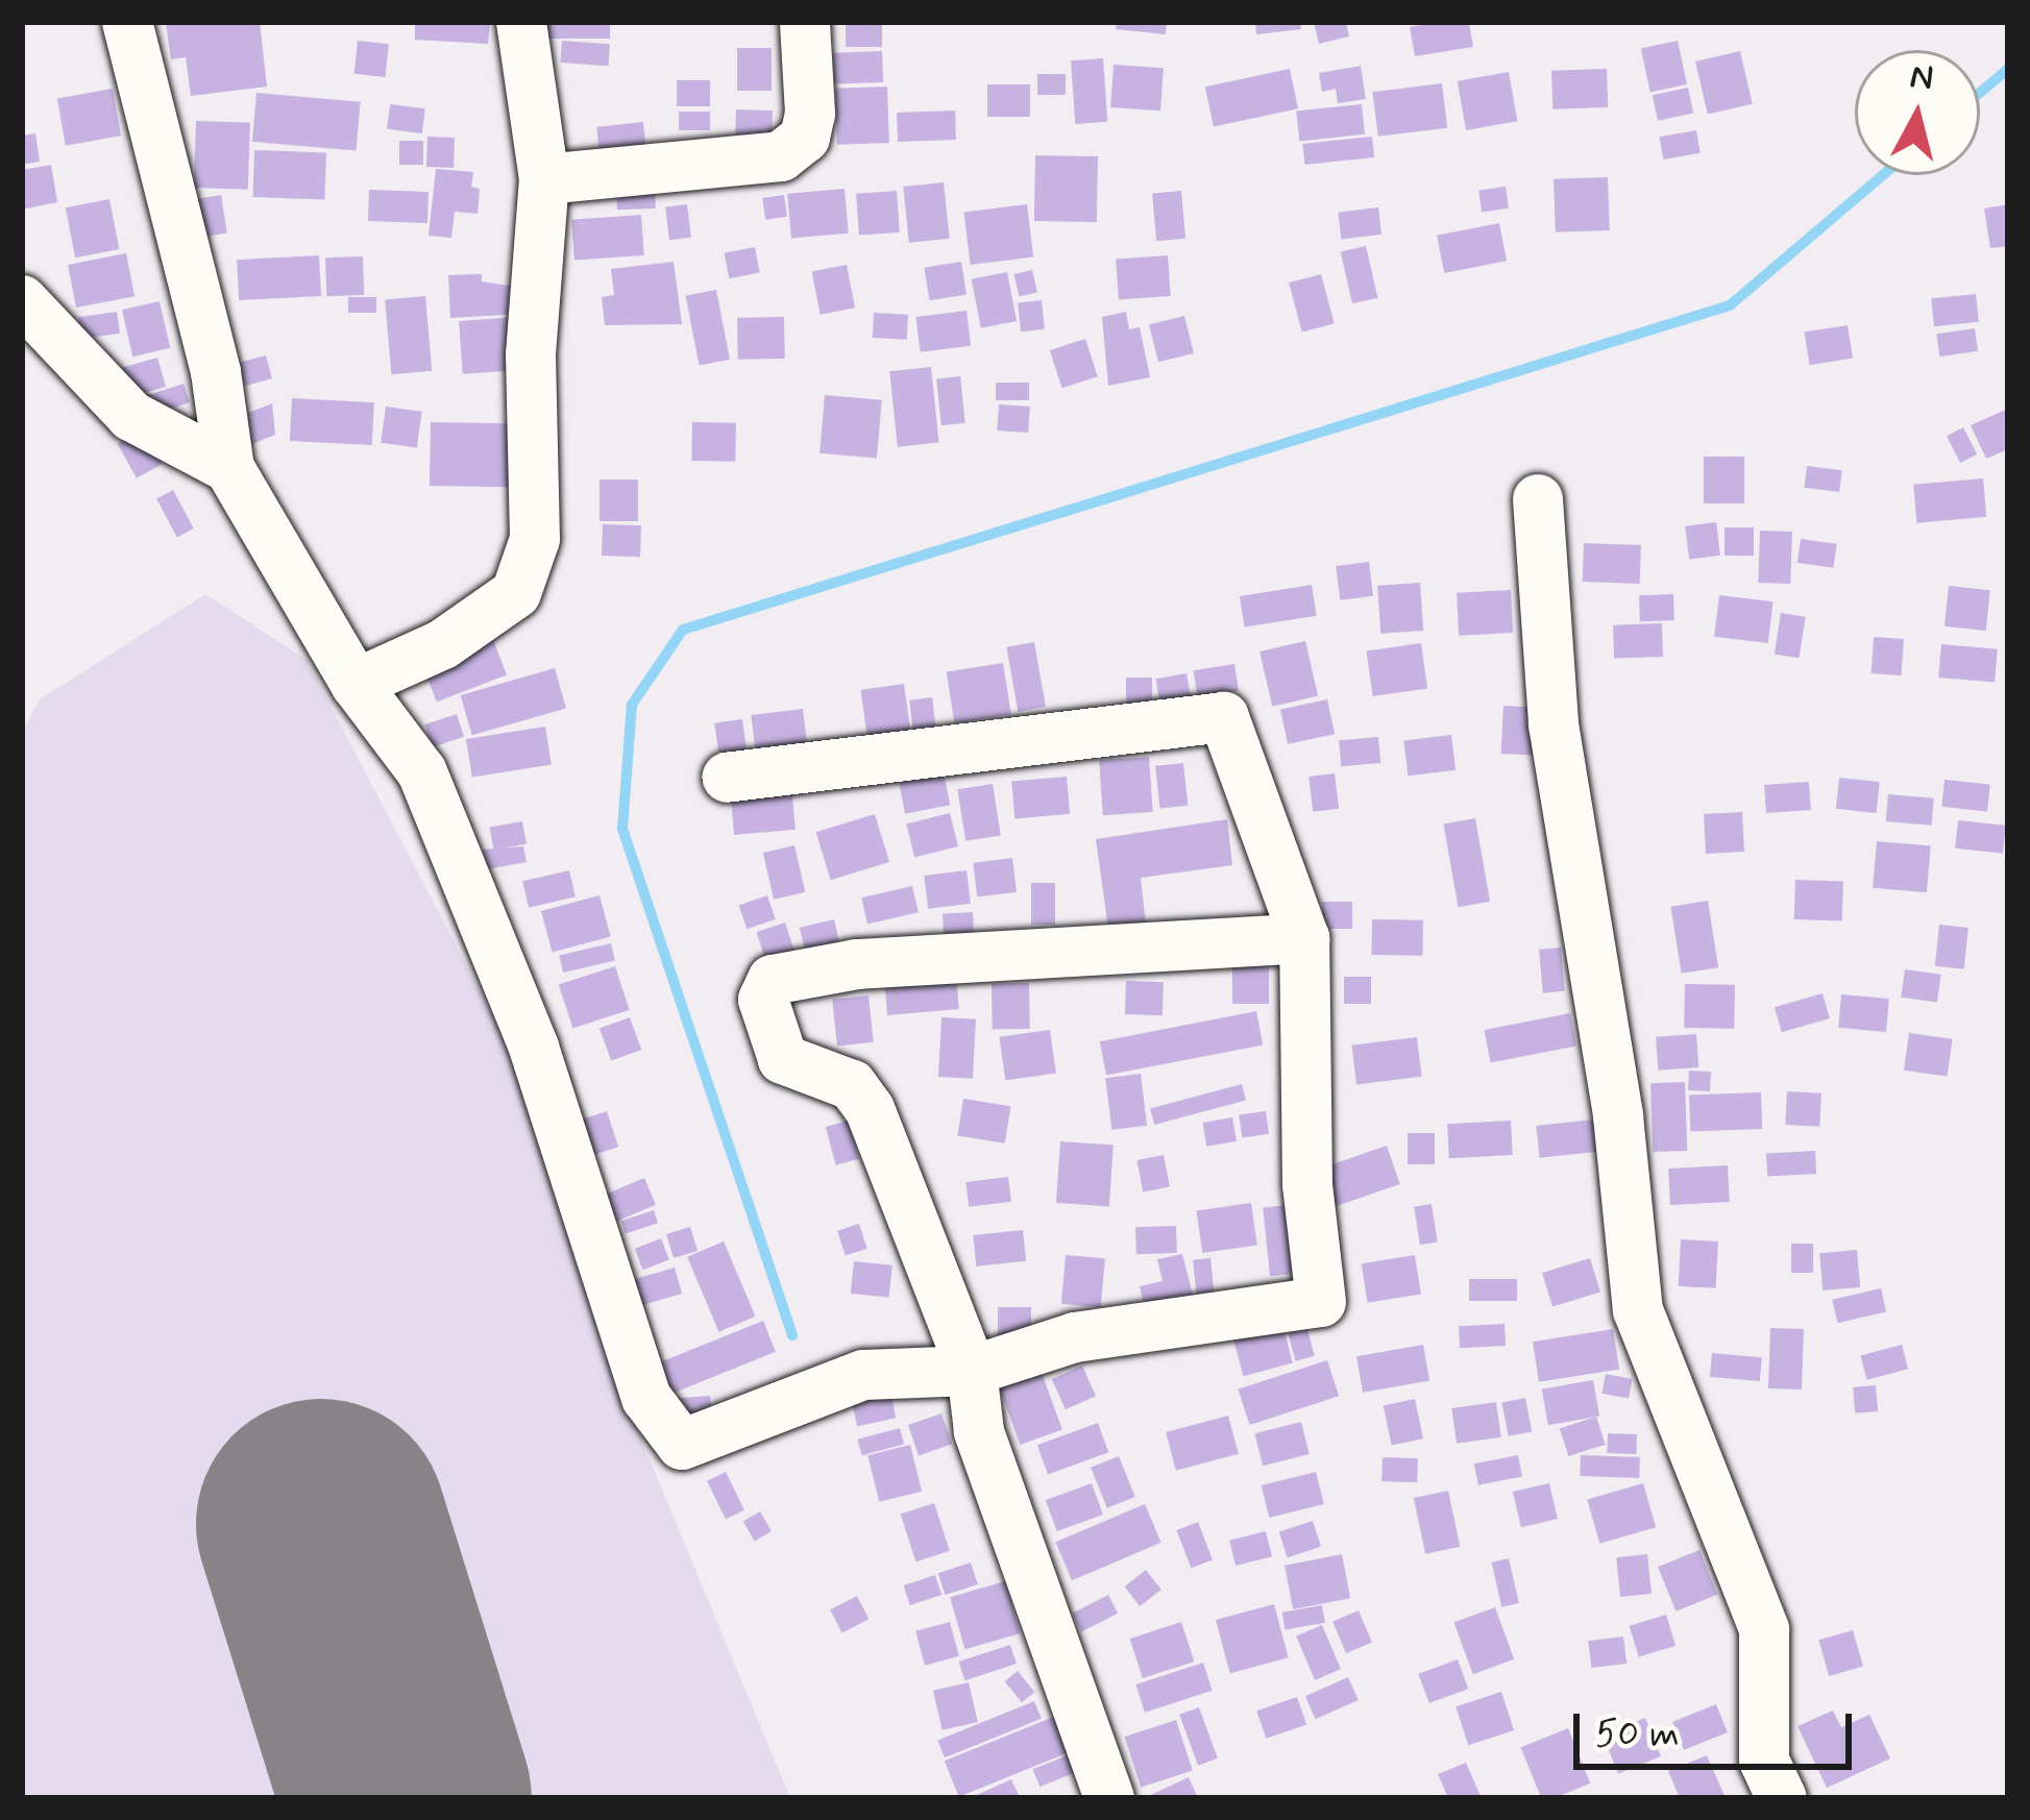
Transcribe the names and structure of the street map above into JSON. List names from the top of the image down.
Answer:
{
  "scale_bar": "50 m",
  "north": "top"
}
